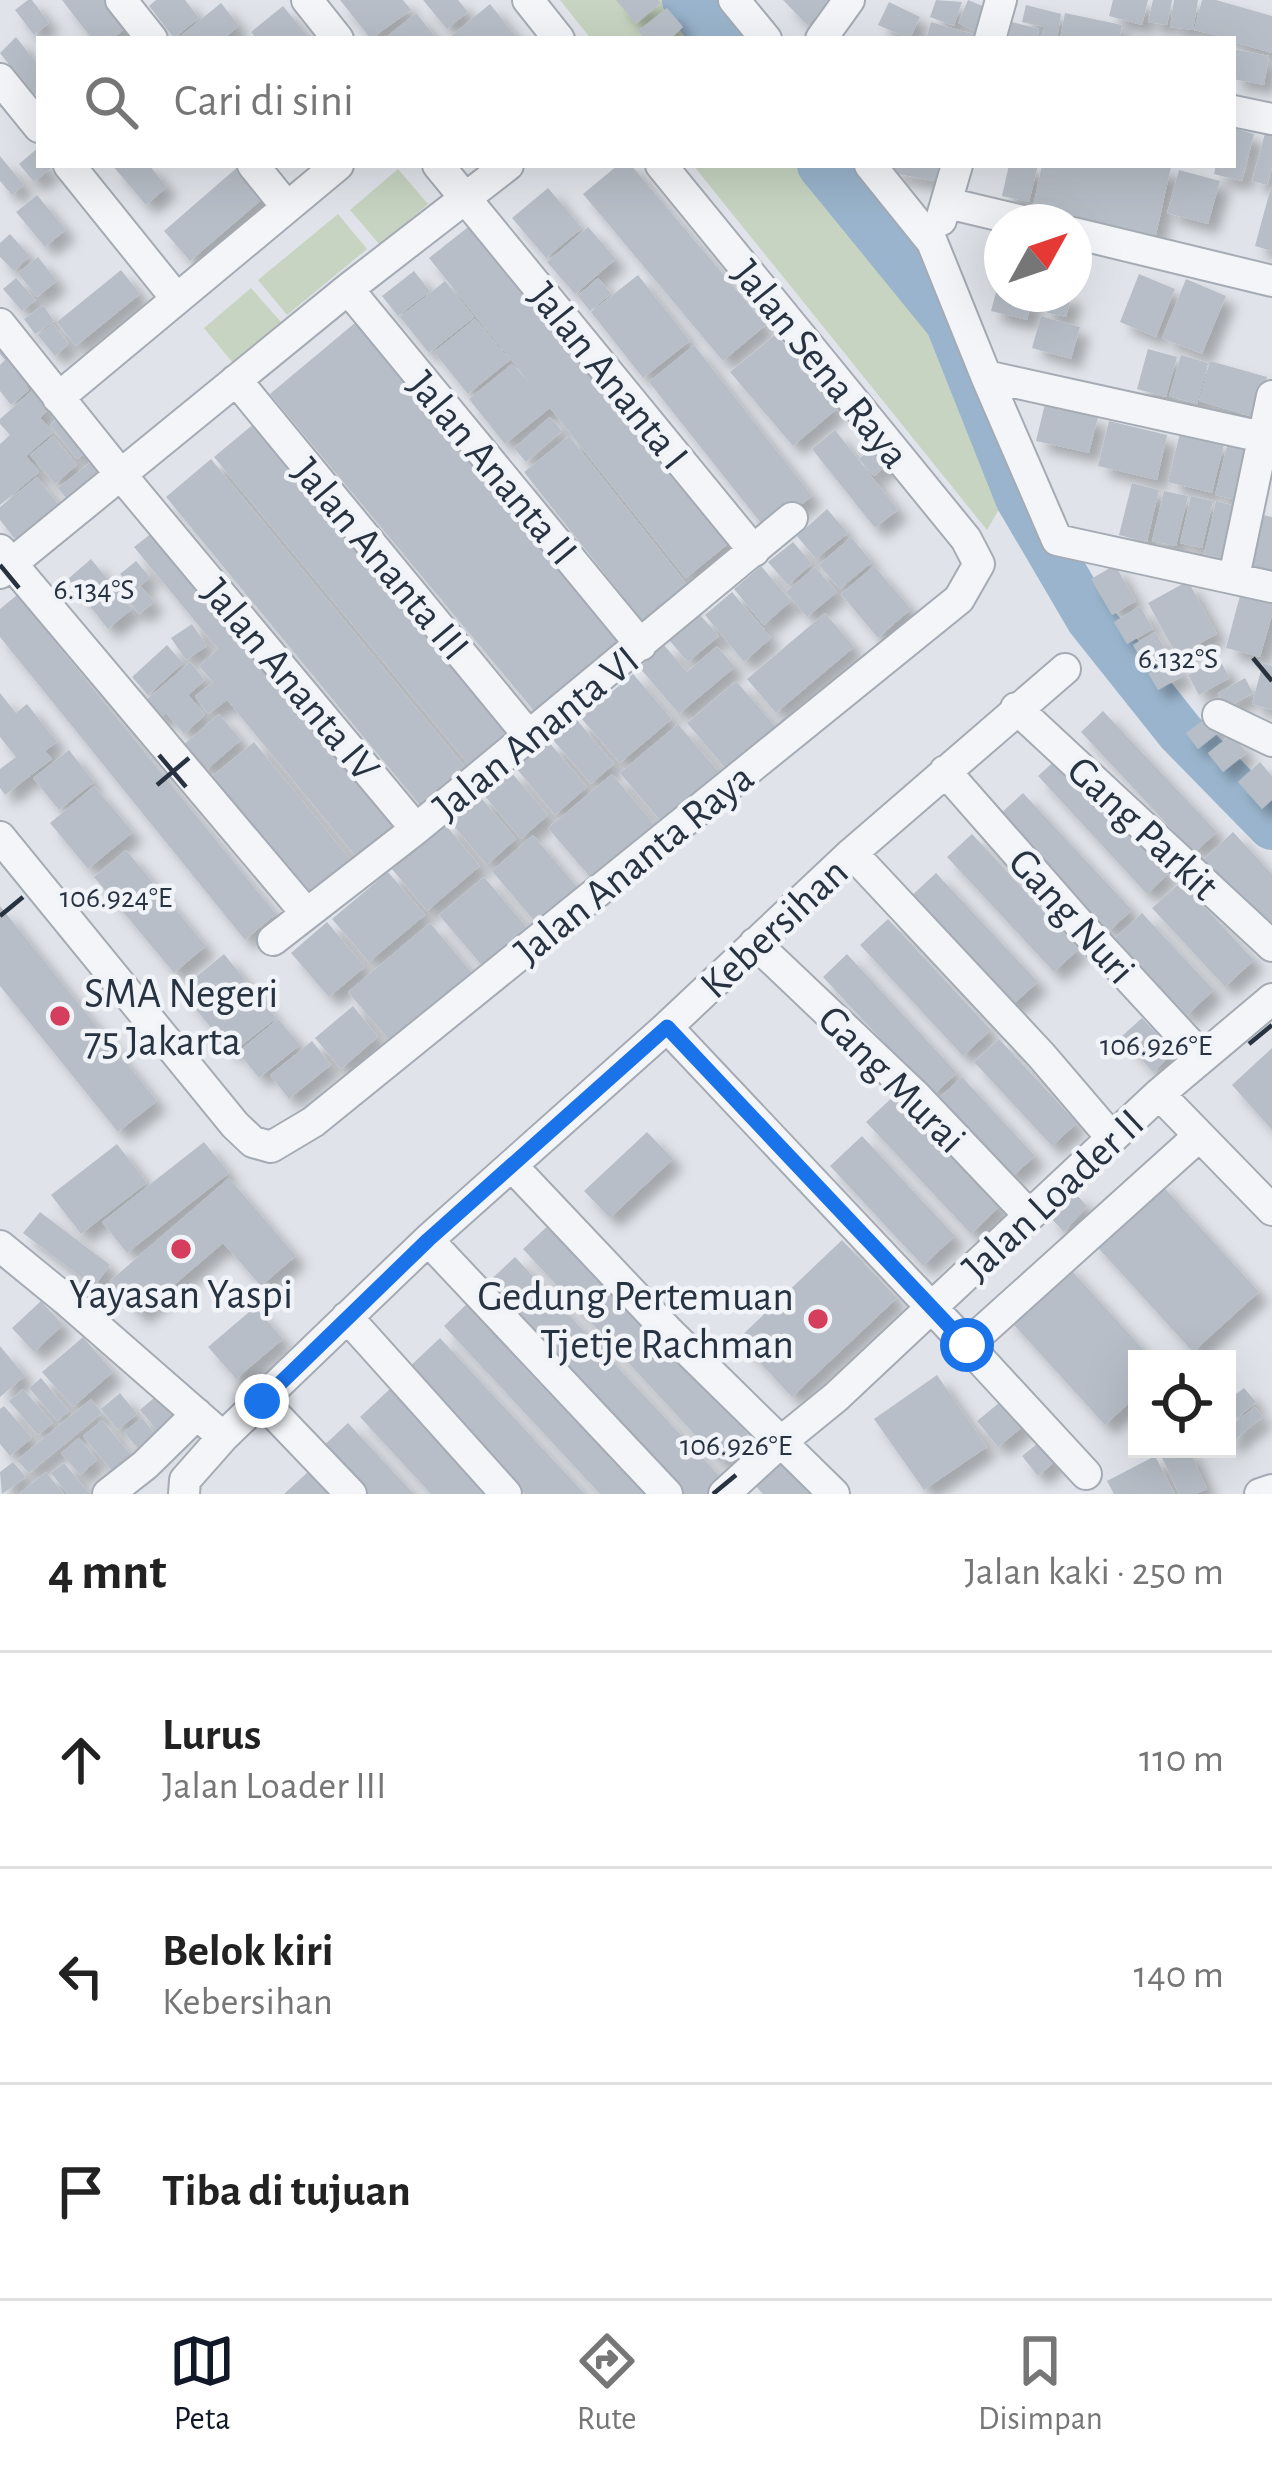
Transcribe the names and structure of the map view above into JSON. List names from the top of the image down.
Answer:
{
  "streets": {
    "street": [
      "Jalan Sena Raya",
      "Jalan Ananta I",
      "Jalan Ananta II",
      "Jalan Ananta III",
      "Jalan Ananta IV",
      "Jalan Ananta VI",
      "Gang Parkit",
      "Jalan Ananta Raya",
      "Gang Nuri",
      "Kebersihan",
      "Gang Murai",
      "Jalan Loader II"
    ]
  },
  "crossings": [
    ["Jalan Sena Raya", "Jalan Ananta Raya"],
    ["Jalan Ananta I", "Jalan Ananta VI"],
    ["Jalan Ananta II", "Jalan Ananta VI"],
    ["Jalan Ananta III", "Jalan Ananta VI"],
    ["Jalan Ananta IV", "Jalan Ananta VI"],
    ["Gang Parkit", "Kebersihan"],
    ["Gang Nuri", "Kebersihan"],
    ["Gang Nuri", "Jalan Loader II"],
    ["Kebersihan", "Gang Murai"],
    ["Gang Murai", "Jalan Loader II"]
  ],
  "places": ["SMA Negeri 75 Jakarta", "Yayasan Yaspi", "Gedung Pertemuan Tjetje Rachman"],
  "north": "top right",
  "page": {
    "search": "Cari di sini",
    "heading": ["4 mnt", "Jalan kaki · 250 m"],
    "list": [
      ["Lurus", "Jalan Loader III", "110 m"],
      ["Belok kiri", "Kebersihan", "140 m"],
      "Tiba di tujuan"
    ],
    "nav": ["Peta", "Rute", "Disimpan"]
  },
  "coordinates": [
    "6.134°S",
    "6.132°S",
    "106.924°E",
    "106.926°E"
  ]
}
